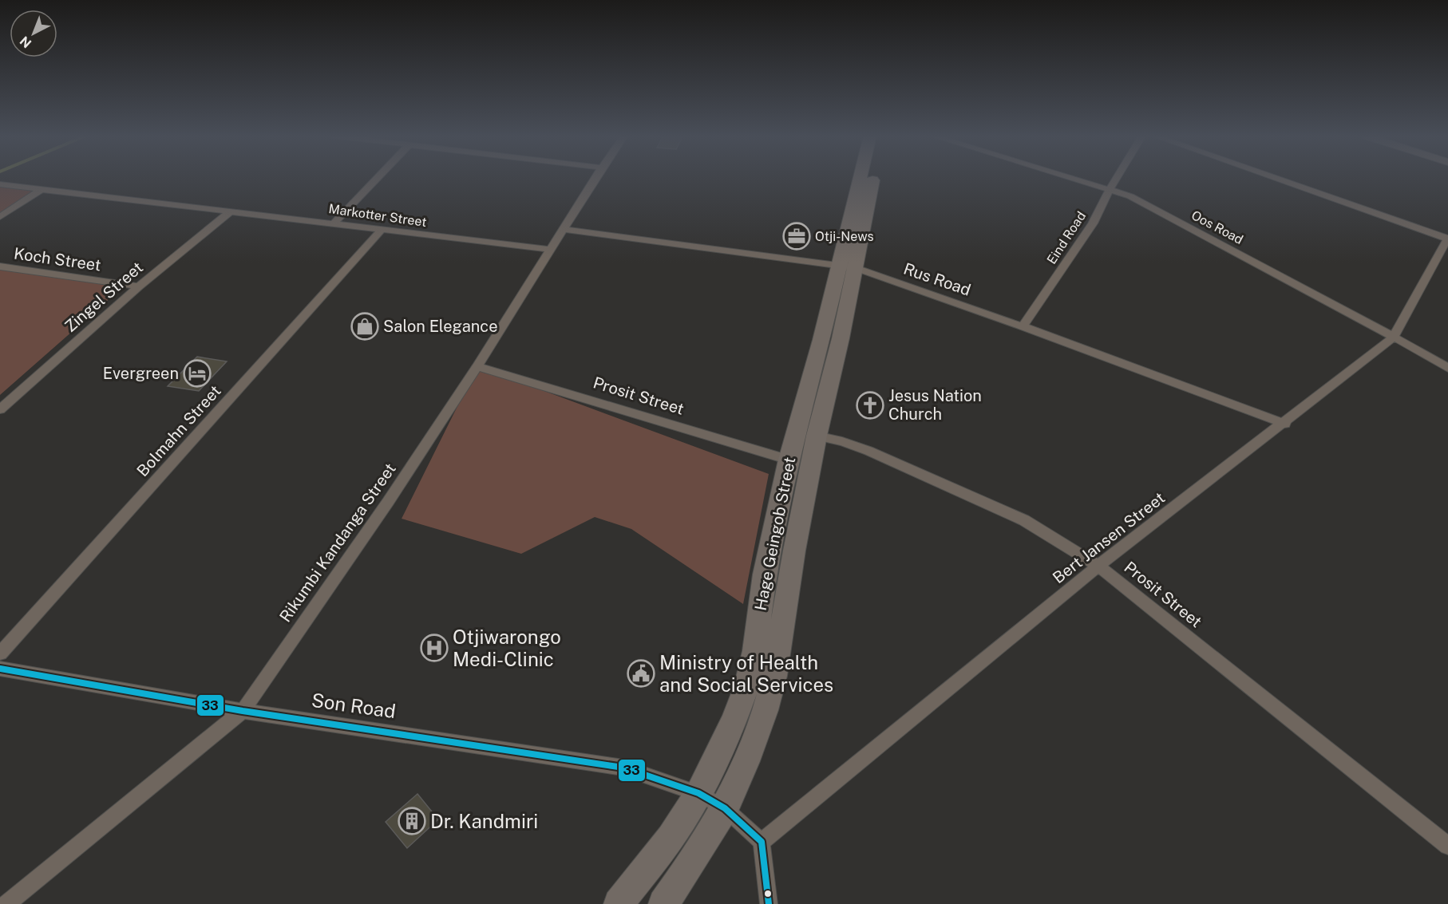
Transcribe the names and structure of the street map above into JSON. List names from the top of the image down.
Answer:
{
  "streets": {
    "highway": ["Hage Geingob Street"],
    "street": [
      "Markotter Street",
      "Oos Road",
      "Eind Road",
      "Koch Street",
      "Rus Road",
      "Zingel Street",
      "Prosit Street",
      "Bolmahn Street",
      "Bert Jansen Street",
      "Rikumbi Kandanga Street",
      "Son Road"
    ]
  },
  "crossings": [
    ["Markotter Street", "Zingel Street"],
    ["Markotter Street", "Bolmahn Street"],
    ["Markotter Street", "Rikumbi Kandanga Street"],
    ["Oos Road", "Eind Road"],
    ["Oos Road", "Bert Jansen Street"],
    ["Eind Road", "Rus Road"],
    ["Koch Street", "Zingel Street"],
    ["Rus Road", "Hage Geingob Street"],
    ["Rus Road", "Bert Jansen Street"],
    ["Rus Road", "Rikumbi Kandanga Street"],
    ["Prosit Street", "Hage Geingob Street"],
    ["Prosit Street", "Bert Jansen Street"],
    ["Prosit Street", "Rikumbi Kandanga Street"],
    ["Hage Geingob Street", "Son Road"],
    ["Rikumbi Kandanga Street", "Son Road"]
  ],
  "places": {
    "office": ["Otji-News"],
    "shop": ["Salon Elegance"],
    "hotel": ["Evergreen"],
    "church": ["Jesus Nation Church"],
    "hospital": ["Otjiwarongo Medi-Clinic"],
    "public building": ["Ministry of Health and Social Services"],
    "building": ["Dr. Kandmiri"]
  },
  "lines": ["transit line 33"],
  "north": "bottom left"
}
